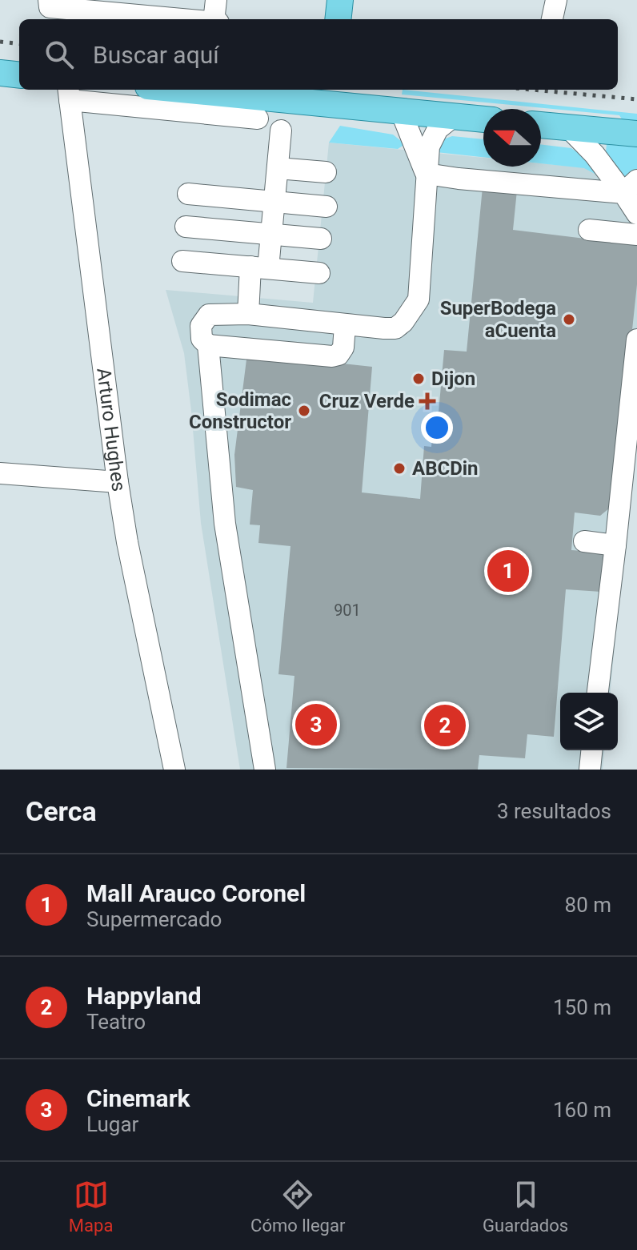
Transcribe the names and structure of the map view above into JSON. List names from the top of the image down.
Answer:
{
  "streets": {
    "street": ["Arturo Hughes"]
  },
  "places": {
    "other": [
      "SuperBodega aCuenta",
      "Dijon",
      "Sodimac Constructor",
      "ABCDin"
    ],
    "health": ["Cruz Verde"]
  },
  "house_numbers": ["901"],
  "north": "left",
  "page": {
    "search": "Buscar aquí",
    "pins": ["1", "3", "2"],
    "heading": ["Cerca", "3 resultados"],
    "list": [
      {
        "mark": "1",
        "name": "Mall Arauco Coronel",
        "note": "Supermercado",
        "value": "80 m"
      },
      {
        "mark": "2",
        "name": "Happyland",
        "note": "Teatro",
        "value": "150 m"
      },
      {
        "mark": "3",
        "name": "Cinemark",
        "note": "Lugar",
        "value": "160 m"
      }
    ],
    "nav": ["Mapa", "Cómo llegar", "Guardados"]
  }
}
